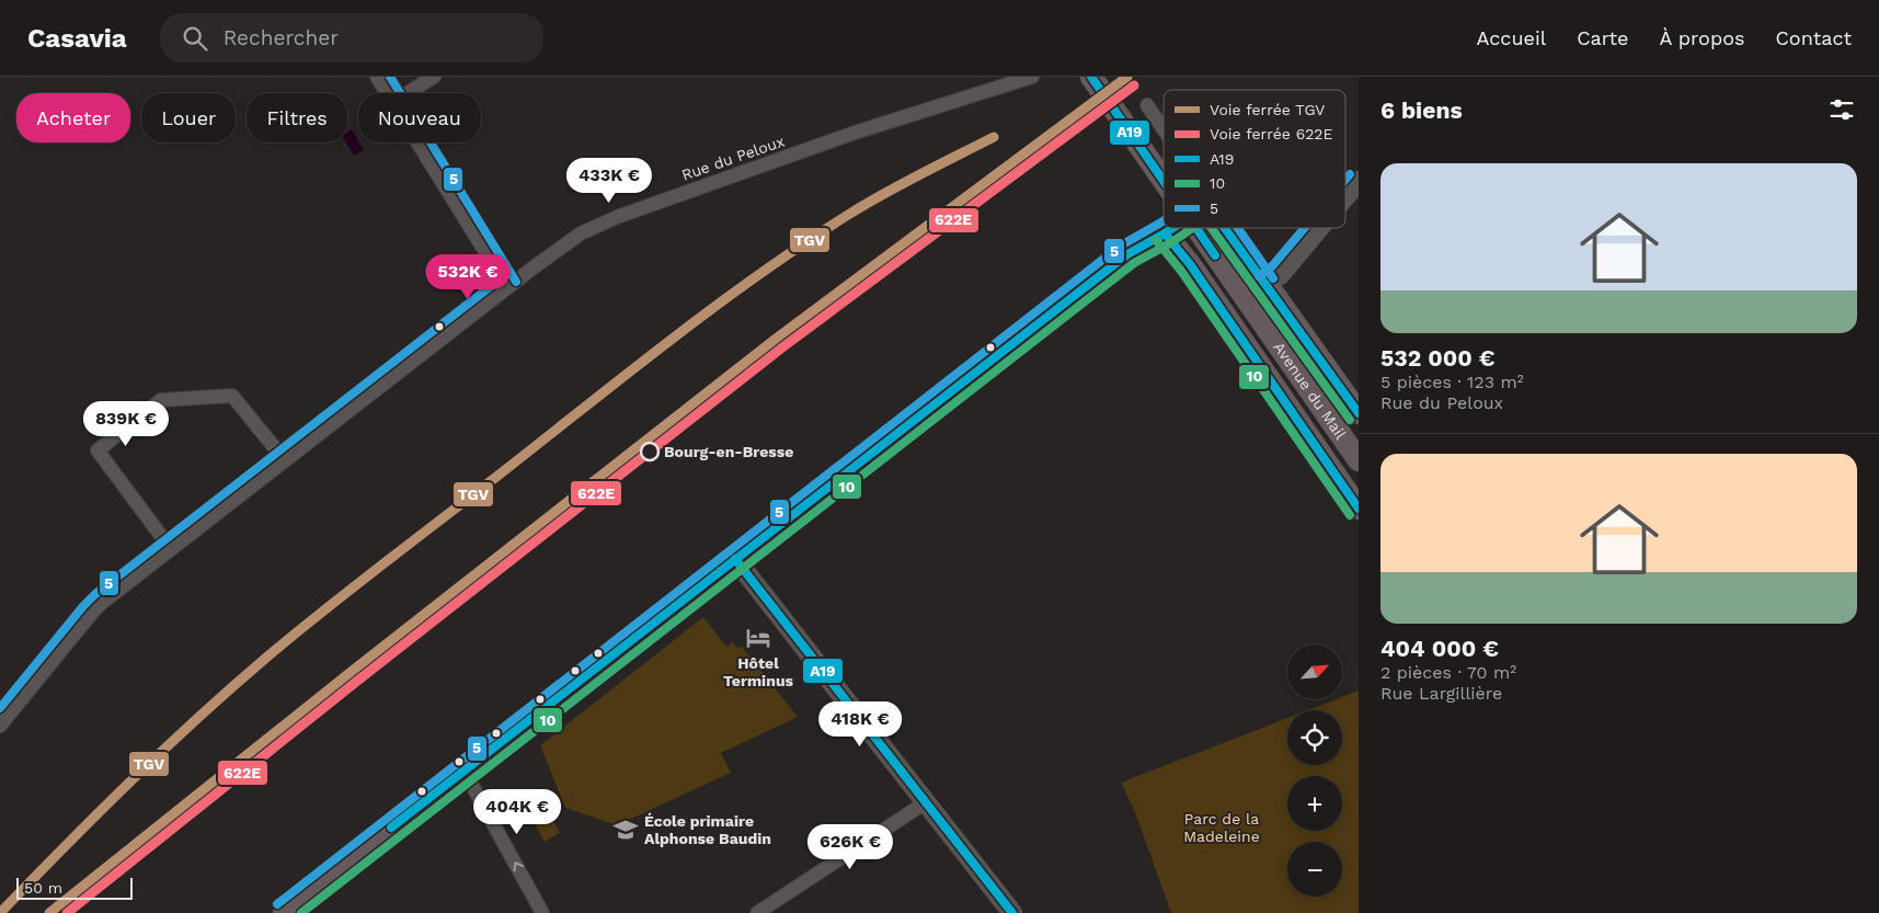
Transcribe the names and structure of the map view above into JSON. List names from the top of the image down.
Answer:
{
  "streets": {
    "main road": ["Avenue du Mail"],
    "street": ["Rue du Peloux"]
  },
  "parks": ["Parc de la Madeleine"],
  "places": {
    "other": ["Bourg-en-Bresse"],
    "hotel": ["Hôtel Terminus"],
    "school or university": ["École primaire Alphonse Baudin"]
  },
  "lines": [
    "rail line TGV",
    "transit line A19",
    "transit line 5",
    "rail line 622E",
    "transit line 10"
  ],
  "legend": [
    "Voie ferrée TGV",
    "Voie ferrée 622E",
    "A19",
    "10",
    "5"
  ],
  "scale_bar": "50 m",
  "north": "top right",
  "page": {
    "header": "Casavia",
    "search": "Rechercher",
    "nav": [
      "Accueil",
      "Carte",
      "À propos",
      "Contact"
    ],
    "heading": "6 biens",
    "chip": [
      "Acheter",
      "Louer",
      "Filtres",
      "Nouveau"
    ],
    "list": [
      {
        "name": "532 000 €",
        "note": "5 pièces · 123 m² · Rue du Peloux"
      },
      {
        "name": "404 000 €",
        "note": "2 pièces · 70 m² · Rue Largillière"
      }
    ],
    "price": [
      "433K €",
      "532K €",
      "839K €",
      "418K €",
      "404K €",
      "626K €"
    ],
    "map_buttons": ["+", "−"],
    "scale": "50 m"
  }
}
